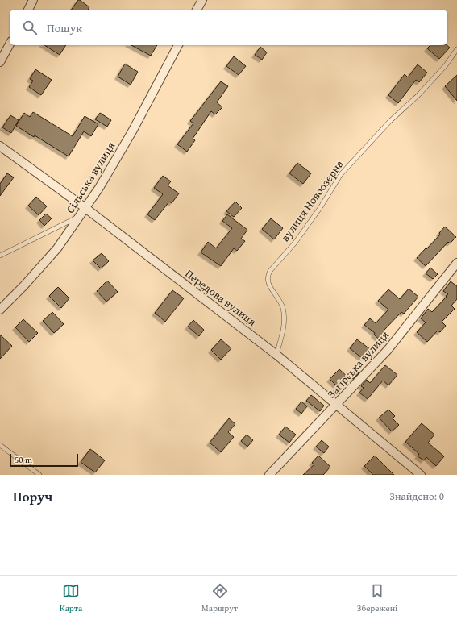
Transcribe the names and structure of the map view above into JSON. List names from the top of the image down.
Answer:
{
  "streets": {
    "street": ["Сільська вулиця", "Передова вулиця", "Загірська вулиця"],
    "lane": ["вулиця Новоозерна"]
  },
  "crossings": [
    ["Сільська вулиця", "Передова вулиця"],
    ["вулиця Новоозерна", "Передова вулиця"],
    ["Передова вулиця", "Загірська вулиця"]
  ],
  "scale_bar": "50 m",
  "page": {
    "search": "Пошук",
    "scale": "50 m",
    "heading": ["Поруч", "Знайдено: 0"],
    "nav": ["Карта", "Маршрут", "Збережені"]
  }
}
